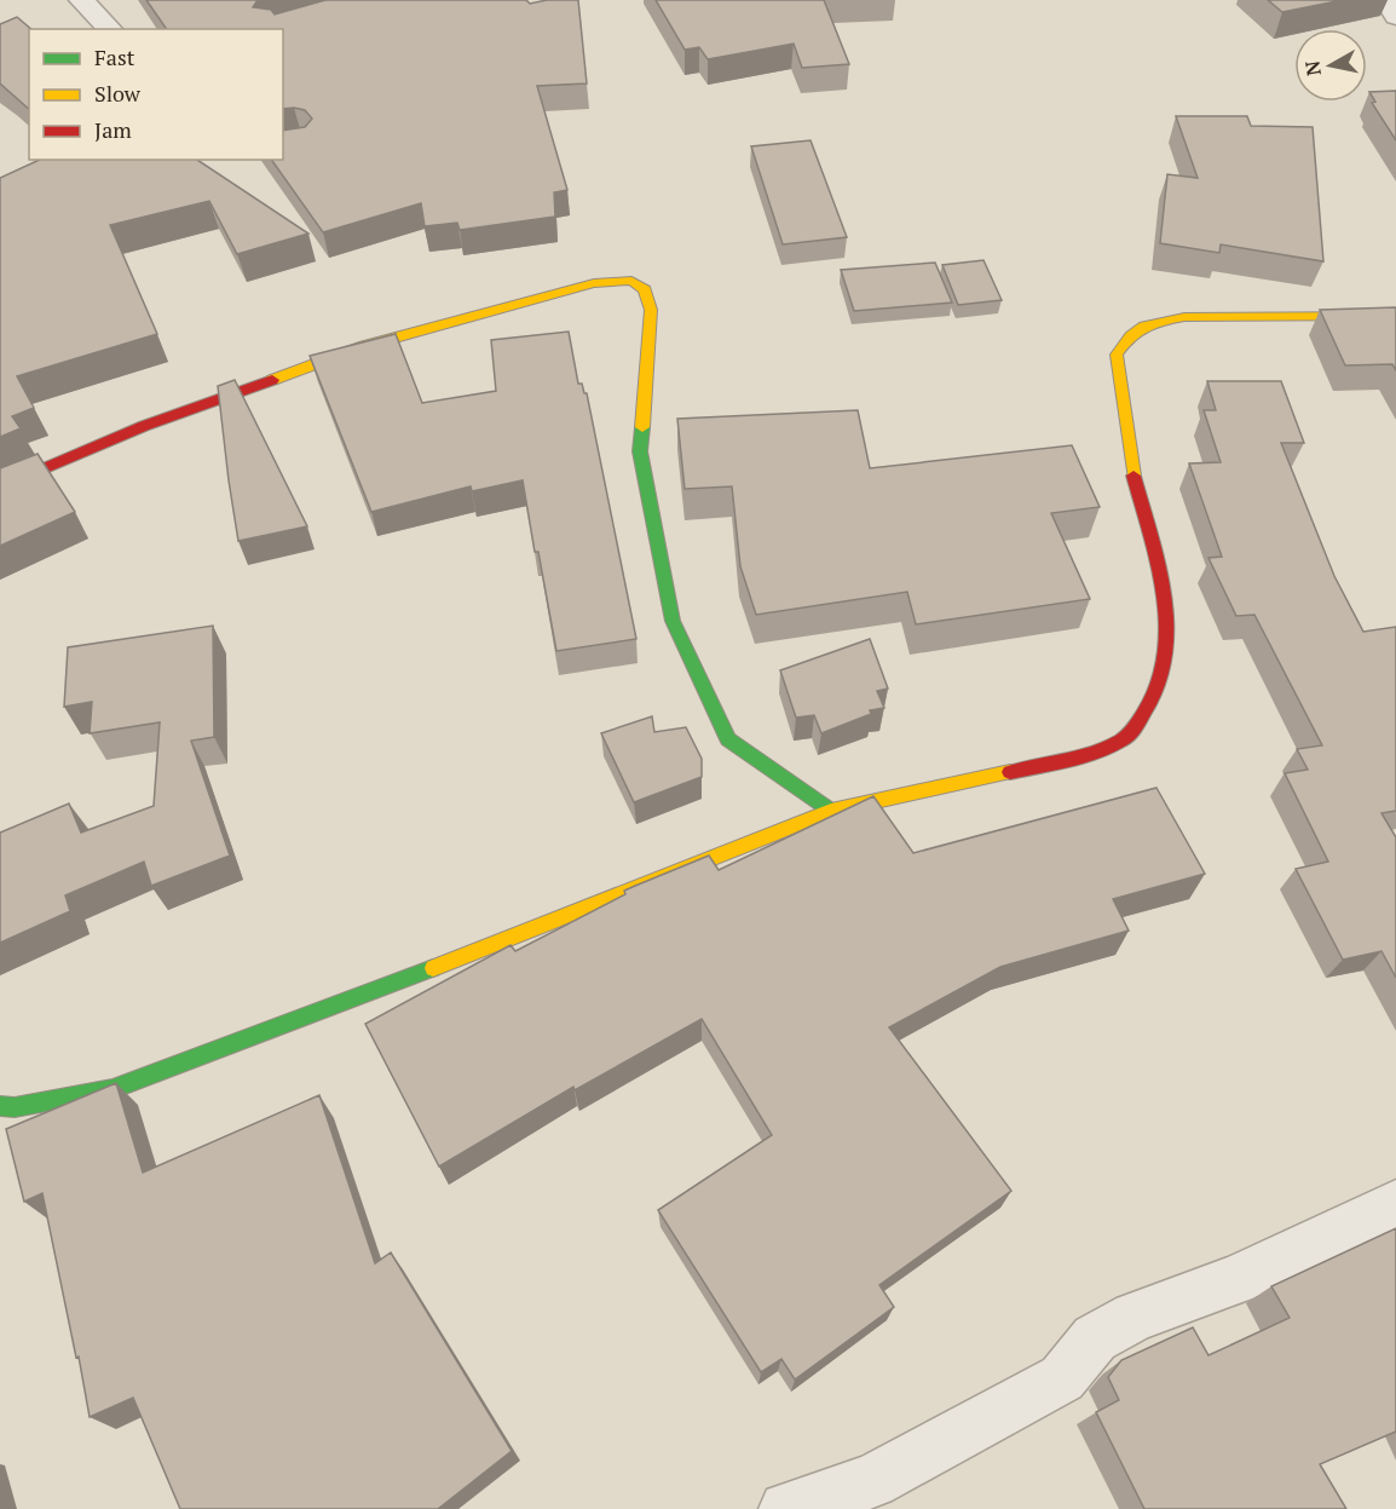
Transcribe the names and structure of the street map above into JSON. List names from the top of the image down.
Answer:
{
  "legend": ["Fast", "Slow", "Jam"],
  "north": "left"
}
